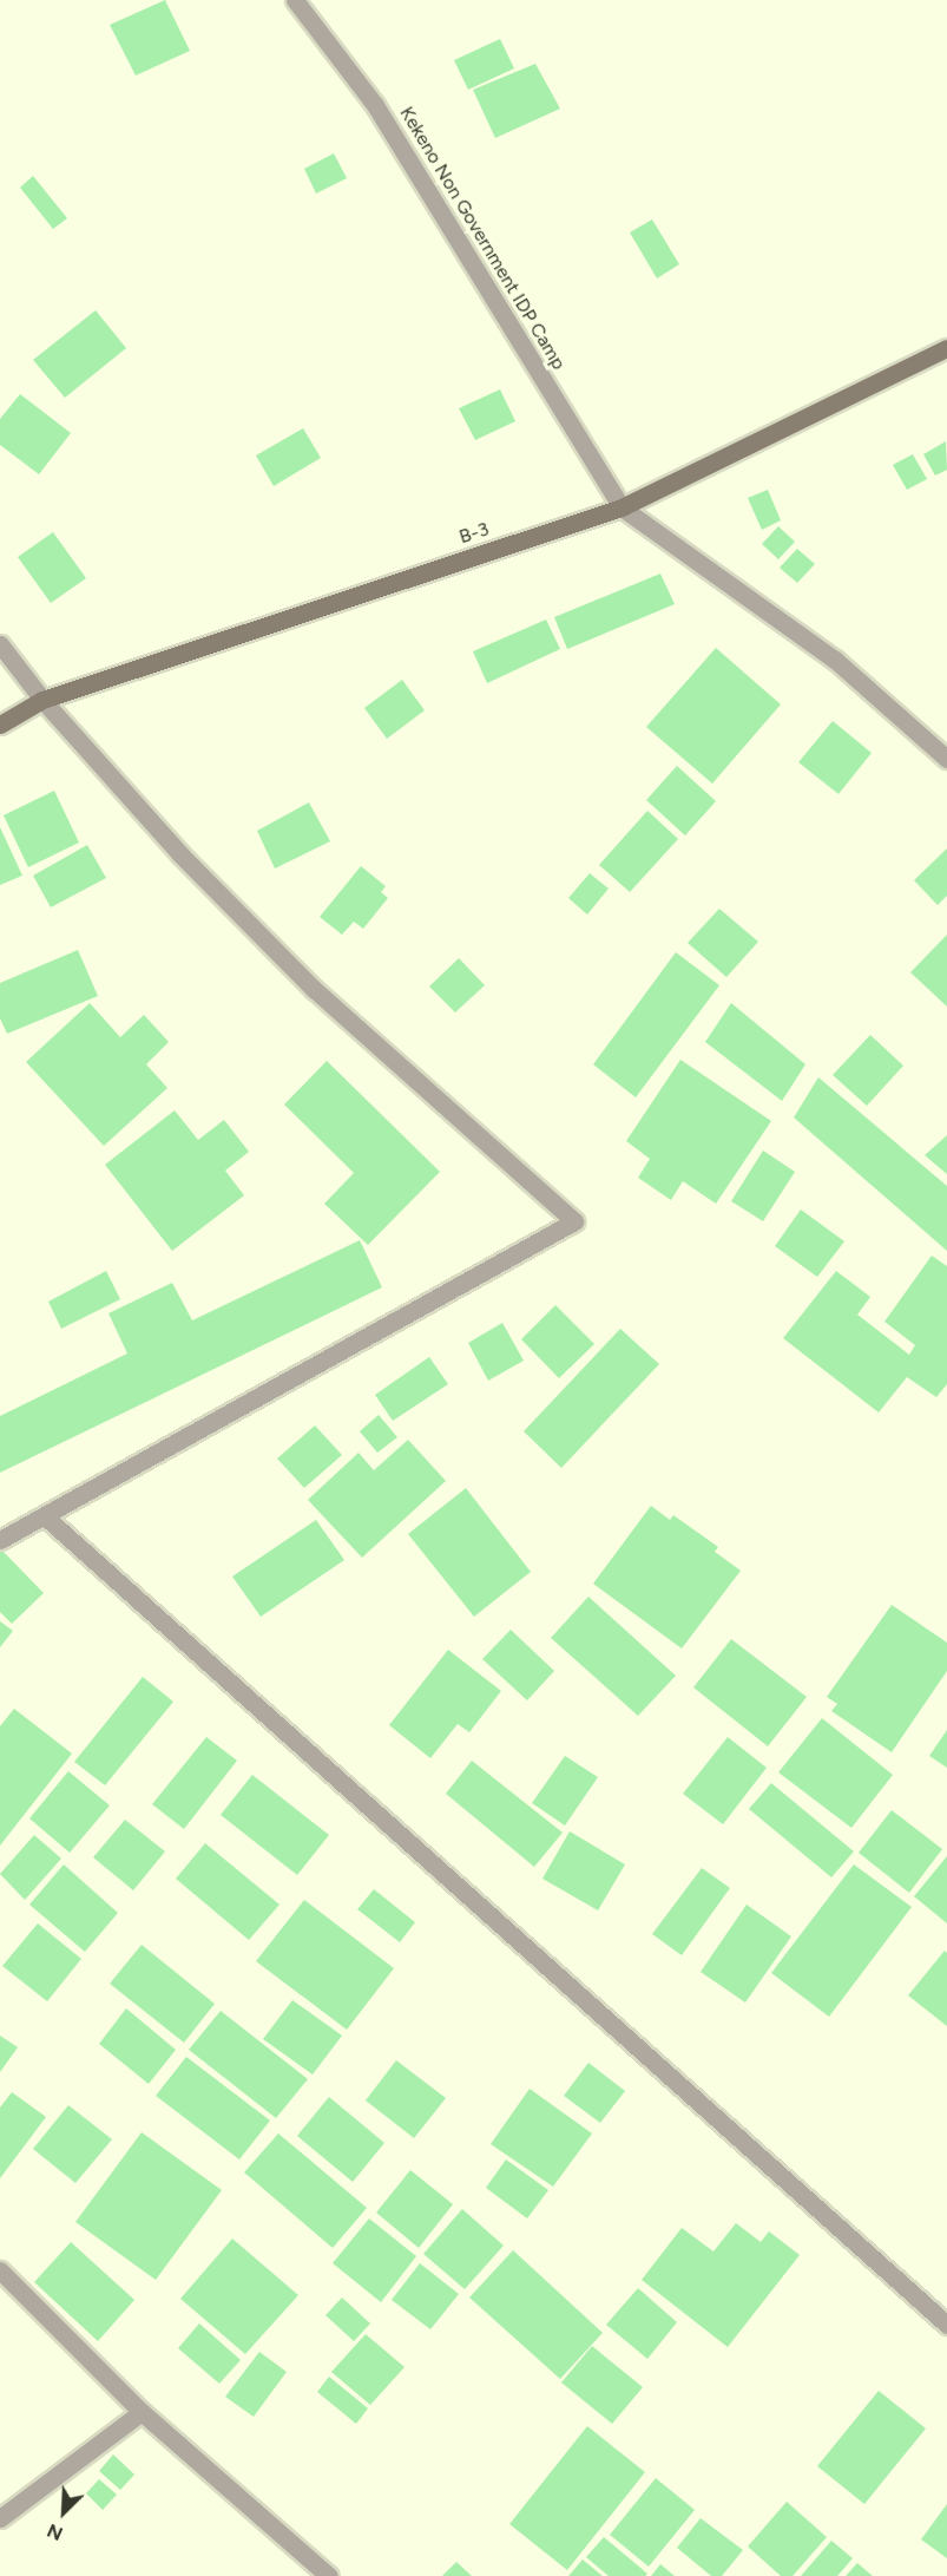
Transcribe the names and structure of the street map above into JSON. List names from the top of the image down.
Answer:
{
  "streets": {
    "main road": ["B-3"],
    "street": ["Kekeno Non Government IDP Camp"]
  },
  "crossings": [
    ["Kekeno Non Government IDP Camp", "B-3"]
  ],
  "north": "bottom left"
}
